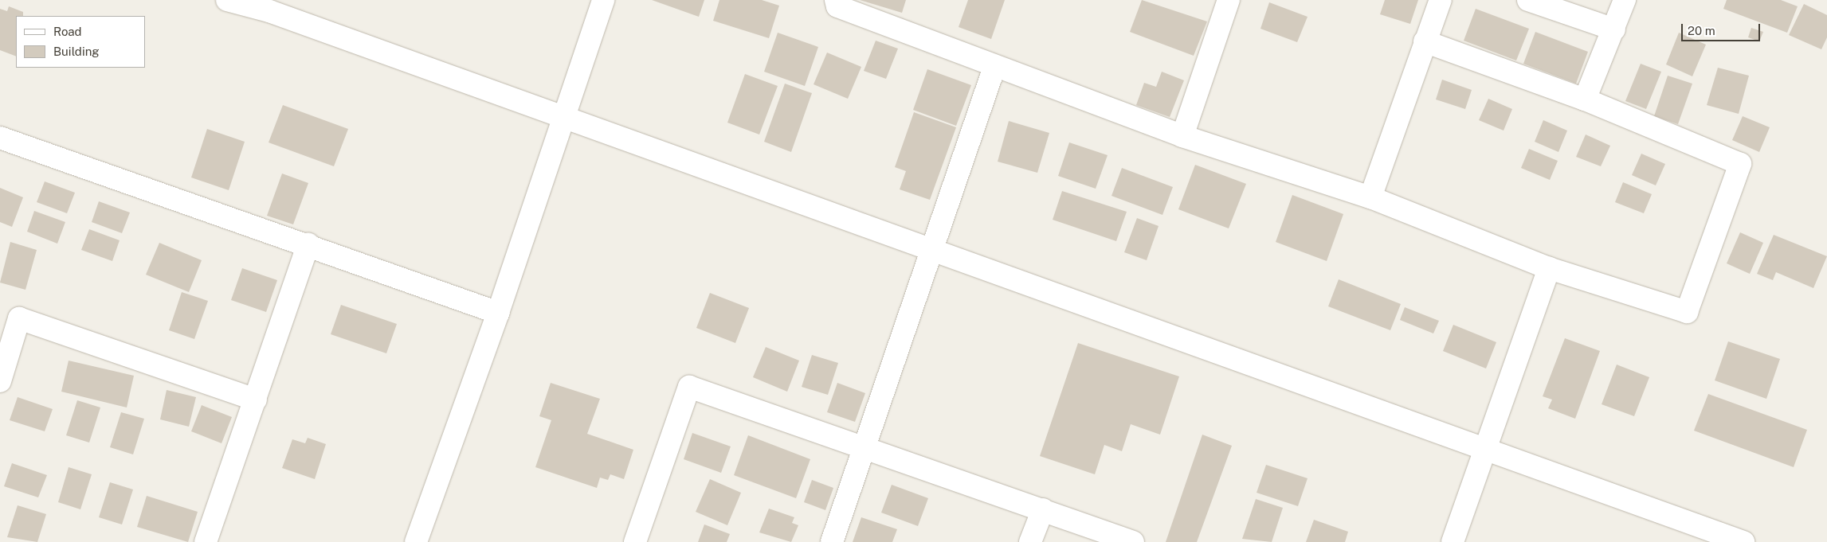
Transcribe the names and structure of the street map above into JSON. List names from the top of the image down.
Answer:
{
  "legend": ["Road", "Building"],
  "scale_bar": "20 m"
}
